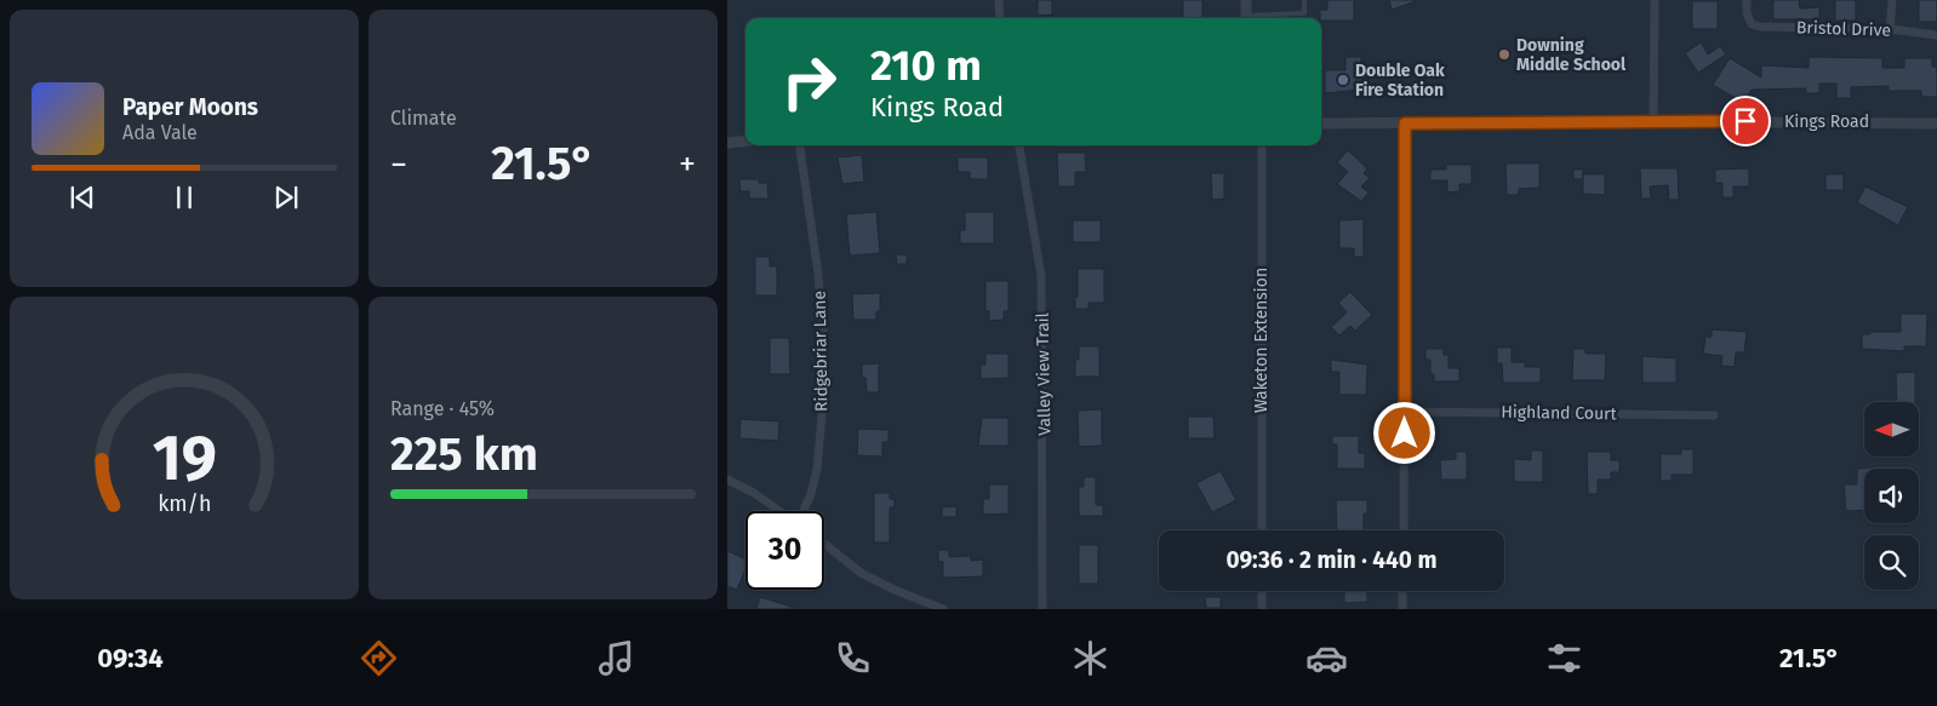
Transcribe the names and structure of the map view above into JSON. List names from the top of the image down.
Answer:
{
  "streets": {
    "street": [
      "Bristol Drive",
      "Kings Road",
      "Waketon Extension",
      "Ridgebriar Lane",
      "Valley View Trail",
      "Highland Court"
    ]
  },
  "places": ["Downing Middle School", "Double Oak Fire Station"],
  "north": "left",
  "page": {
    "tile": [
      "Climate",
      ["Range · 45%", "225 km"]
    ],
    "turn": ["210 m", "Kings Road"],
    "song": ["Paper Moons", "Ada Vale"],
    "heat": ["−", "21.5°", "+"],
    "limit": "30",
    "trip": "09:36 · 2 min · 440 m",
    "tabs": ["09:34", "21.5°"],
    "gauge": ["19", "km/h"]
  }
}
